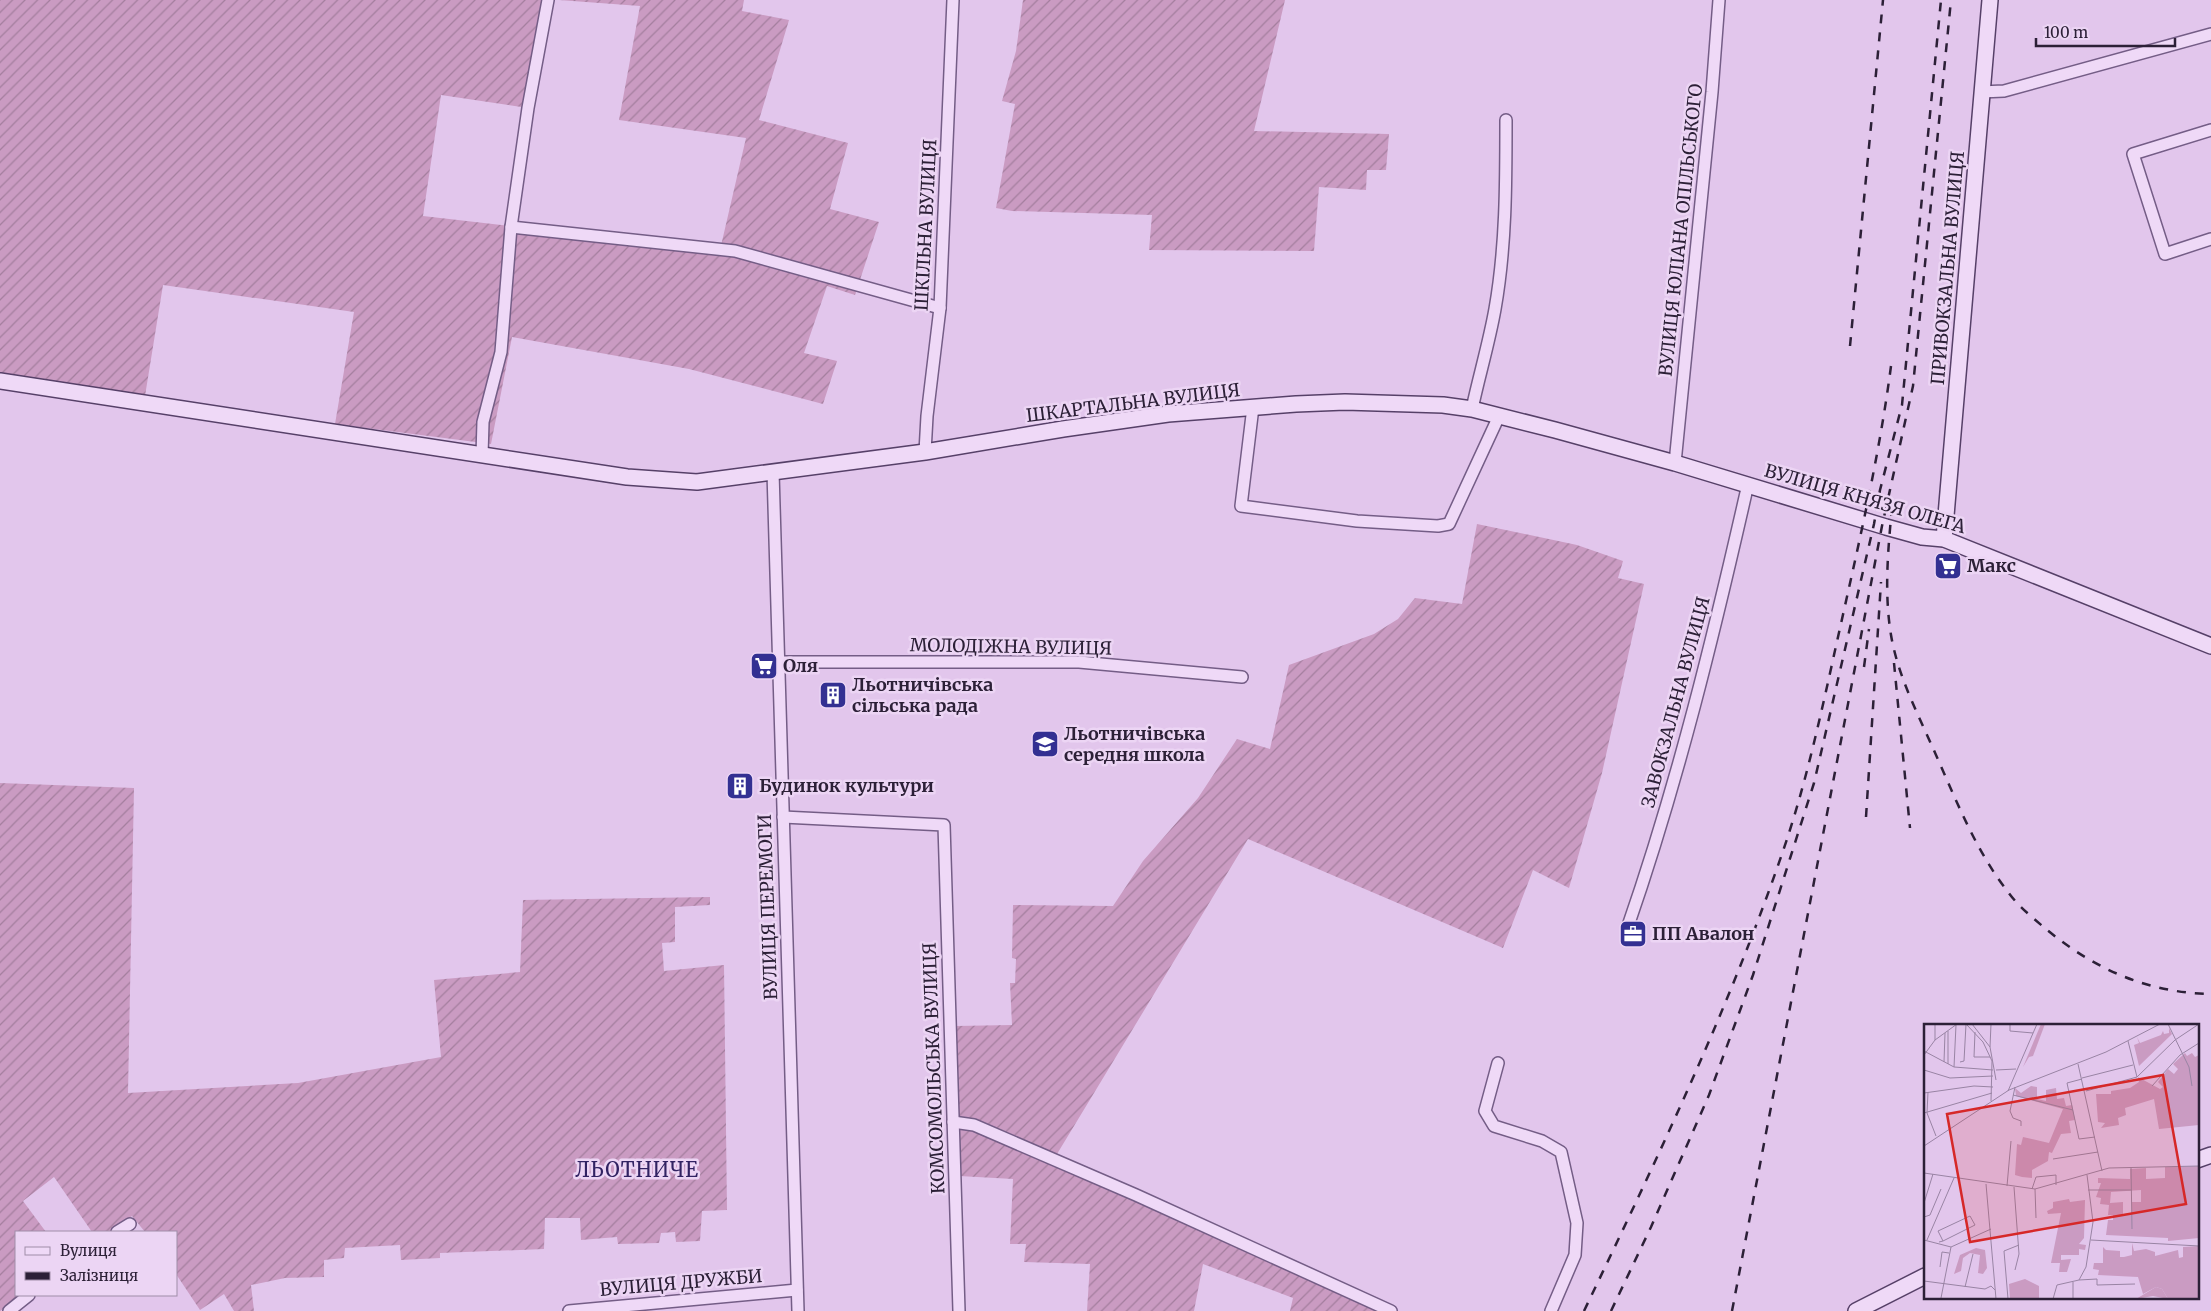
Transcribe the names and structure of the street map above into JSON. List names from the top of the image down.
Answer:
{
  "streets": {
    "street": [
      "ШКІЛЬНА ВУЛИЦЯ",
      "ВУЛИЦЯ ЮЛІАНА ОПІЛЬСЬКОГО",
      "ПРИВОКЗАЛЬНА ВУЛИЦЯ",
      "ШКАРТАЛЬНА ВУЛИЦЯ",
      "ВУЛИЦЯ КНЯЗЯ ОЛЕГА",
      "МОЛОДІЖНА ВУЛИЦЯ",
      "ЗАВОКЗАЛЬНА ВУЛИЦЯ",
      "ВУЛИЦЯ ПЕРЕМОГИ",
      "КОМСОМОЛЬСЬКА ВУЛИЦЯ",
      "ВУЛИЦЯ ДРУЖБИ"
    ]
  },
  "crossings": [
    ["ШКІЛЬНА ВУЛИЦЯ", "ШКАРТАЛЬНА ВУЛИЦЯ"],
    ["ВУЛИЦЯ ЮЛІАНА ОПІЛЬСЬКОГО", "ВУЛИЦЯ КНЯЗЯ ОЛЕГА"],
    ["ПРИВОКЗАЛЬНА ВУЛИЦЯ", "ВУЛИЦЯ КНЯЗЯ ОЛЕГА"],
    ["ШКАРТАЛЬНА ВУЛИЦЯ", "ВУЛИЦЯ КНЯЗЯ ОЛЕГА"],
    ["ШКАРТАЛЬНА ВУЛИЦЯ", "ВУЛИЦЯ ПЕРЕМОГИ"],
    ["ВУЛИЦЯ КНЯЗЯ ОЛЕГА", "ЗАВОКЗАЛЬНА ВУЛИЦЯ"],
    ["МОЛОДІЖНА ВУЛИЦЯ", "ВУЛИЦЯ ПЕРЕМОГИ"],
    ["ВУЛИЦЯ ПЕРЕМОГИ", "КОМСОМОЛЬСЬКА ВУЛИЦЯ"],
    ["ВУЛИЦЯ ПЕРЕМОГИ", "ВУЛИЦЯ ДРУЖБИ"]
  ],
  "districts": ["ЛЬОТНИЧЕ"],
  "places": {
    "supermarket": ["Макс", "Оля"],
    "building": ["Льотничівська сільська рада", "Будинок культури"],
    "school or university": ["Льотничівська середня школа"],
    "office": ["ПП Авалон"]
  },
  "legend": ["Вулиця", "Залізниця"],
  "scale_bar": "100 m"
}
